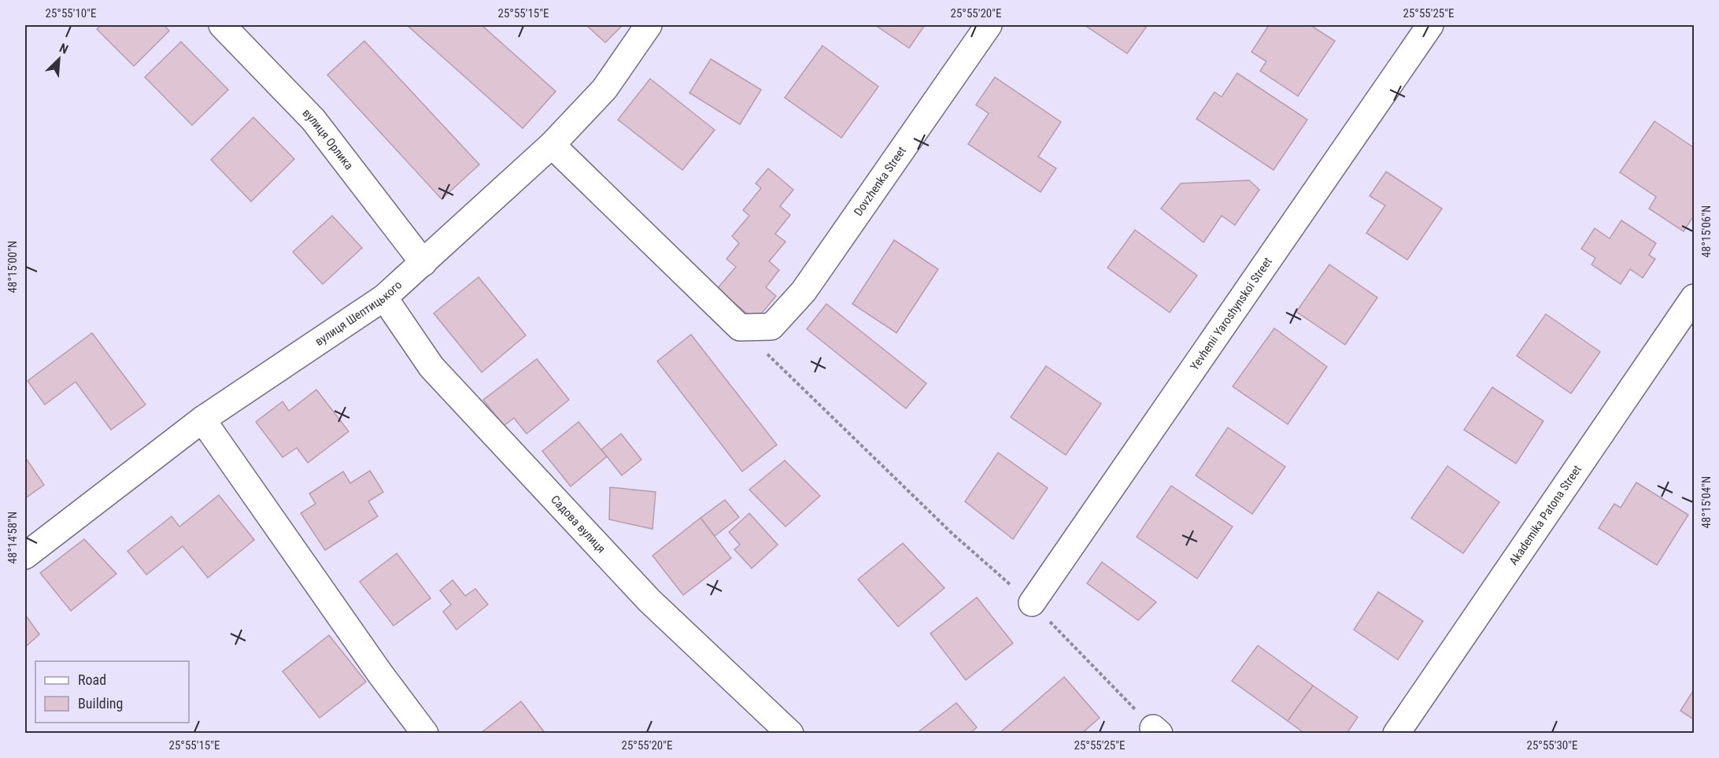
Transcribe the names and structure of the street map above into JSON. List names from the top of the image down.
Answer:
{
  "streets": {
    "street": [
      "вулиця Орлика",
      "Dovzhenka Street",
      "вулиця Шептицького",
      "Yevhenii Yaroshynskoi Street",
      "Akademika Patona Street",
      "Садова вулиця"
    ]
  },
  "crossings": [
    ["вулиця Орлика", "вулиця Шептицького"],
    ["вулиця Шептицького", "Садова вулиця"]
  ],
  "legend": ["Road", "Building"],
  "north": "top right",
  "coordinates": [
    "25°55'10\"E",
    "25°55'15\"E",
    "25°55'20\"E",
    "25°55'25\"E",
    "48°15'06\"N",
    "48°15'00\"N",
    "48°15'04\"N",
    "48°14'58\"N",
    "25°55'30\"E"
  ]
}
